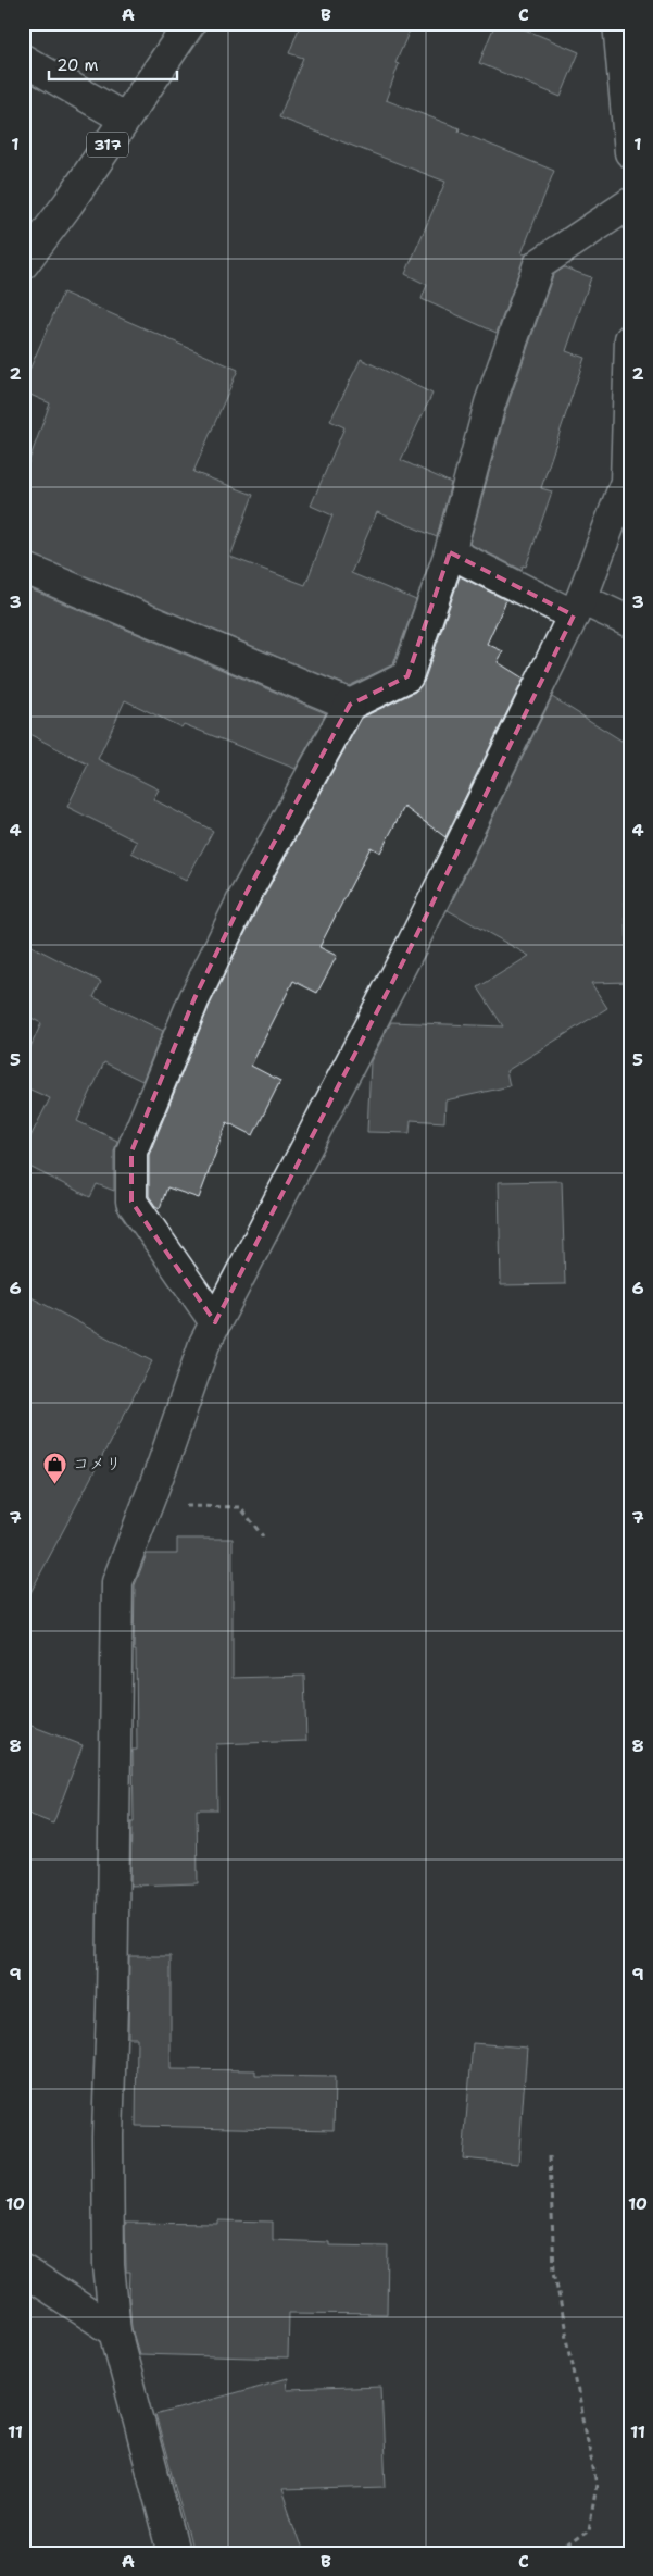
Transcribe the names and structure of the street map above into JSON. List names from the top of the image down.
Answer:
{
  "streets": {
    "main road": ["317"]
  },
  "places": {
    "shop": ["コメリ"]
  },
  "scale_bar": "20 m",
  "grid": {
    "columns": ["A", "B", "C"],
    "rows": [
      "1",
      "2",
      "3",
      "4",
      "5",
      "6",
      "7",
      "8",
      "9",
      "10",
      "11"
    ]
  }
}
